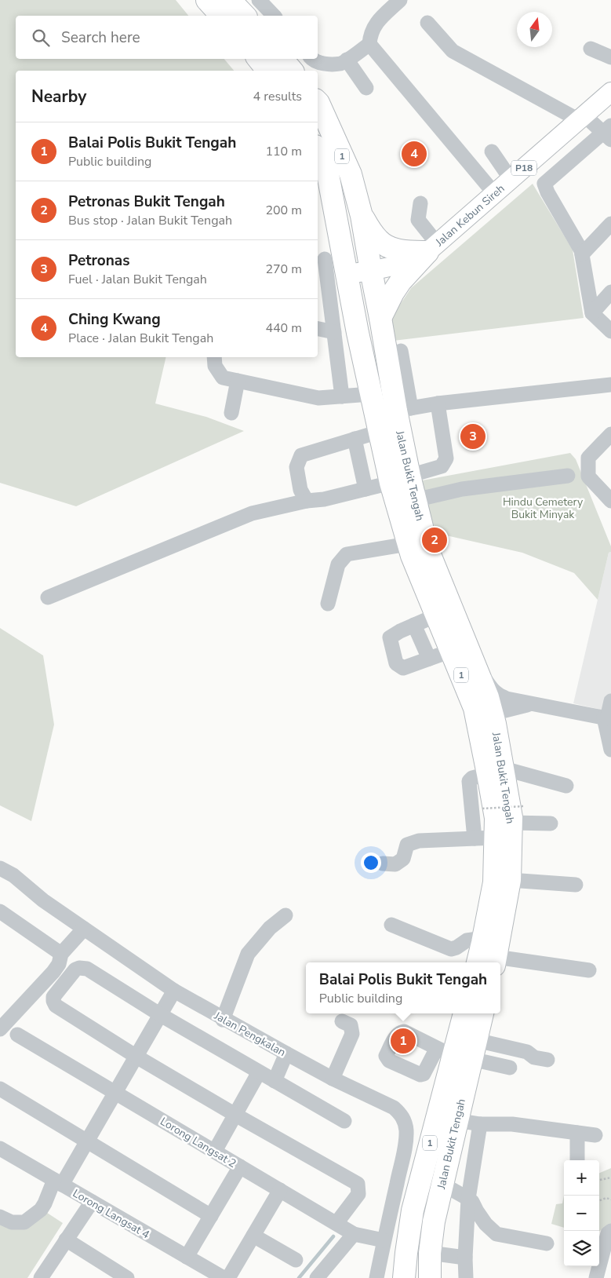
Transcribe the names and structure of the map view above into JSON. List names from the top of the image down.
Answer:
{
  "streets": {
    "highway": ["1", "Jalan Bukit Tengah"],
    "main road": ["P18", "Jalan Kebun Sireh"],
    "street": ["Jalan Pengkalan", "Lorong Langsat 2", "Lorong Langsat 4"]
  },
  "crossings": [
    ["Jalan Kebun Sireh", "Jalan Bukit Tengah"],
    ["Jalan Pengkalan", "Lorong Langsat 2"]
  ],
  "parks": ["Hindu Cemetery Bukit Minyak"],
  "north": "top",
  "page": {
    "search": "Search here",
    "heading": ["Nearby", "4 results"],
    "list": [
      {
        "mark": "1",
        "name": "Balai Polis Bukit Tengah",
        "note": "Public building",
        "value": "110 m"
      },
      {
        "mark": "2",
        "name": "Petronas Bukit Tengah",
        "note": "Bus stop · Jalan Bukit Tengah",
        "value": "200 m"
      },
      {
        "mark": "3",
        "name": "Petronas",
        "note": "Fuel · Jalan Bukit Tengah",
        "value": "270 m"
      },
      {
        "mark": "4",
        "name": "Ching Kwang",
        "note": "Place · Jalan Bukit Tengah",
        "value": "440 m"
      }
    ],
    "pins": [
      "4",
      "3",
      "2",
      "1"
    ],
    "popup": ["Balai Polis Bukit Tengah", "Public building"],
    "map_buttons": ["+", "−"]
  }
}
